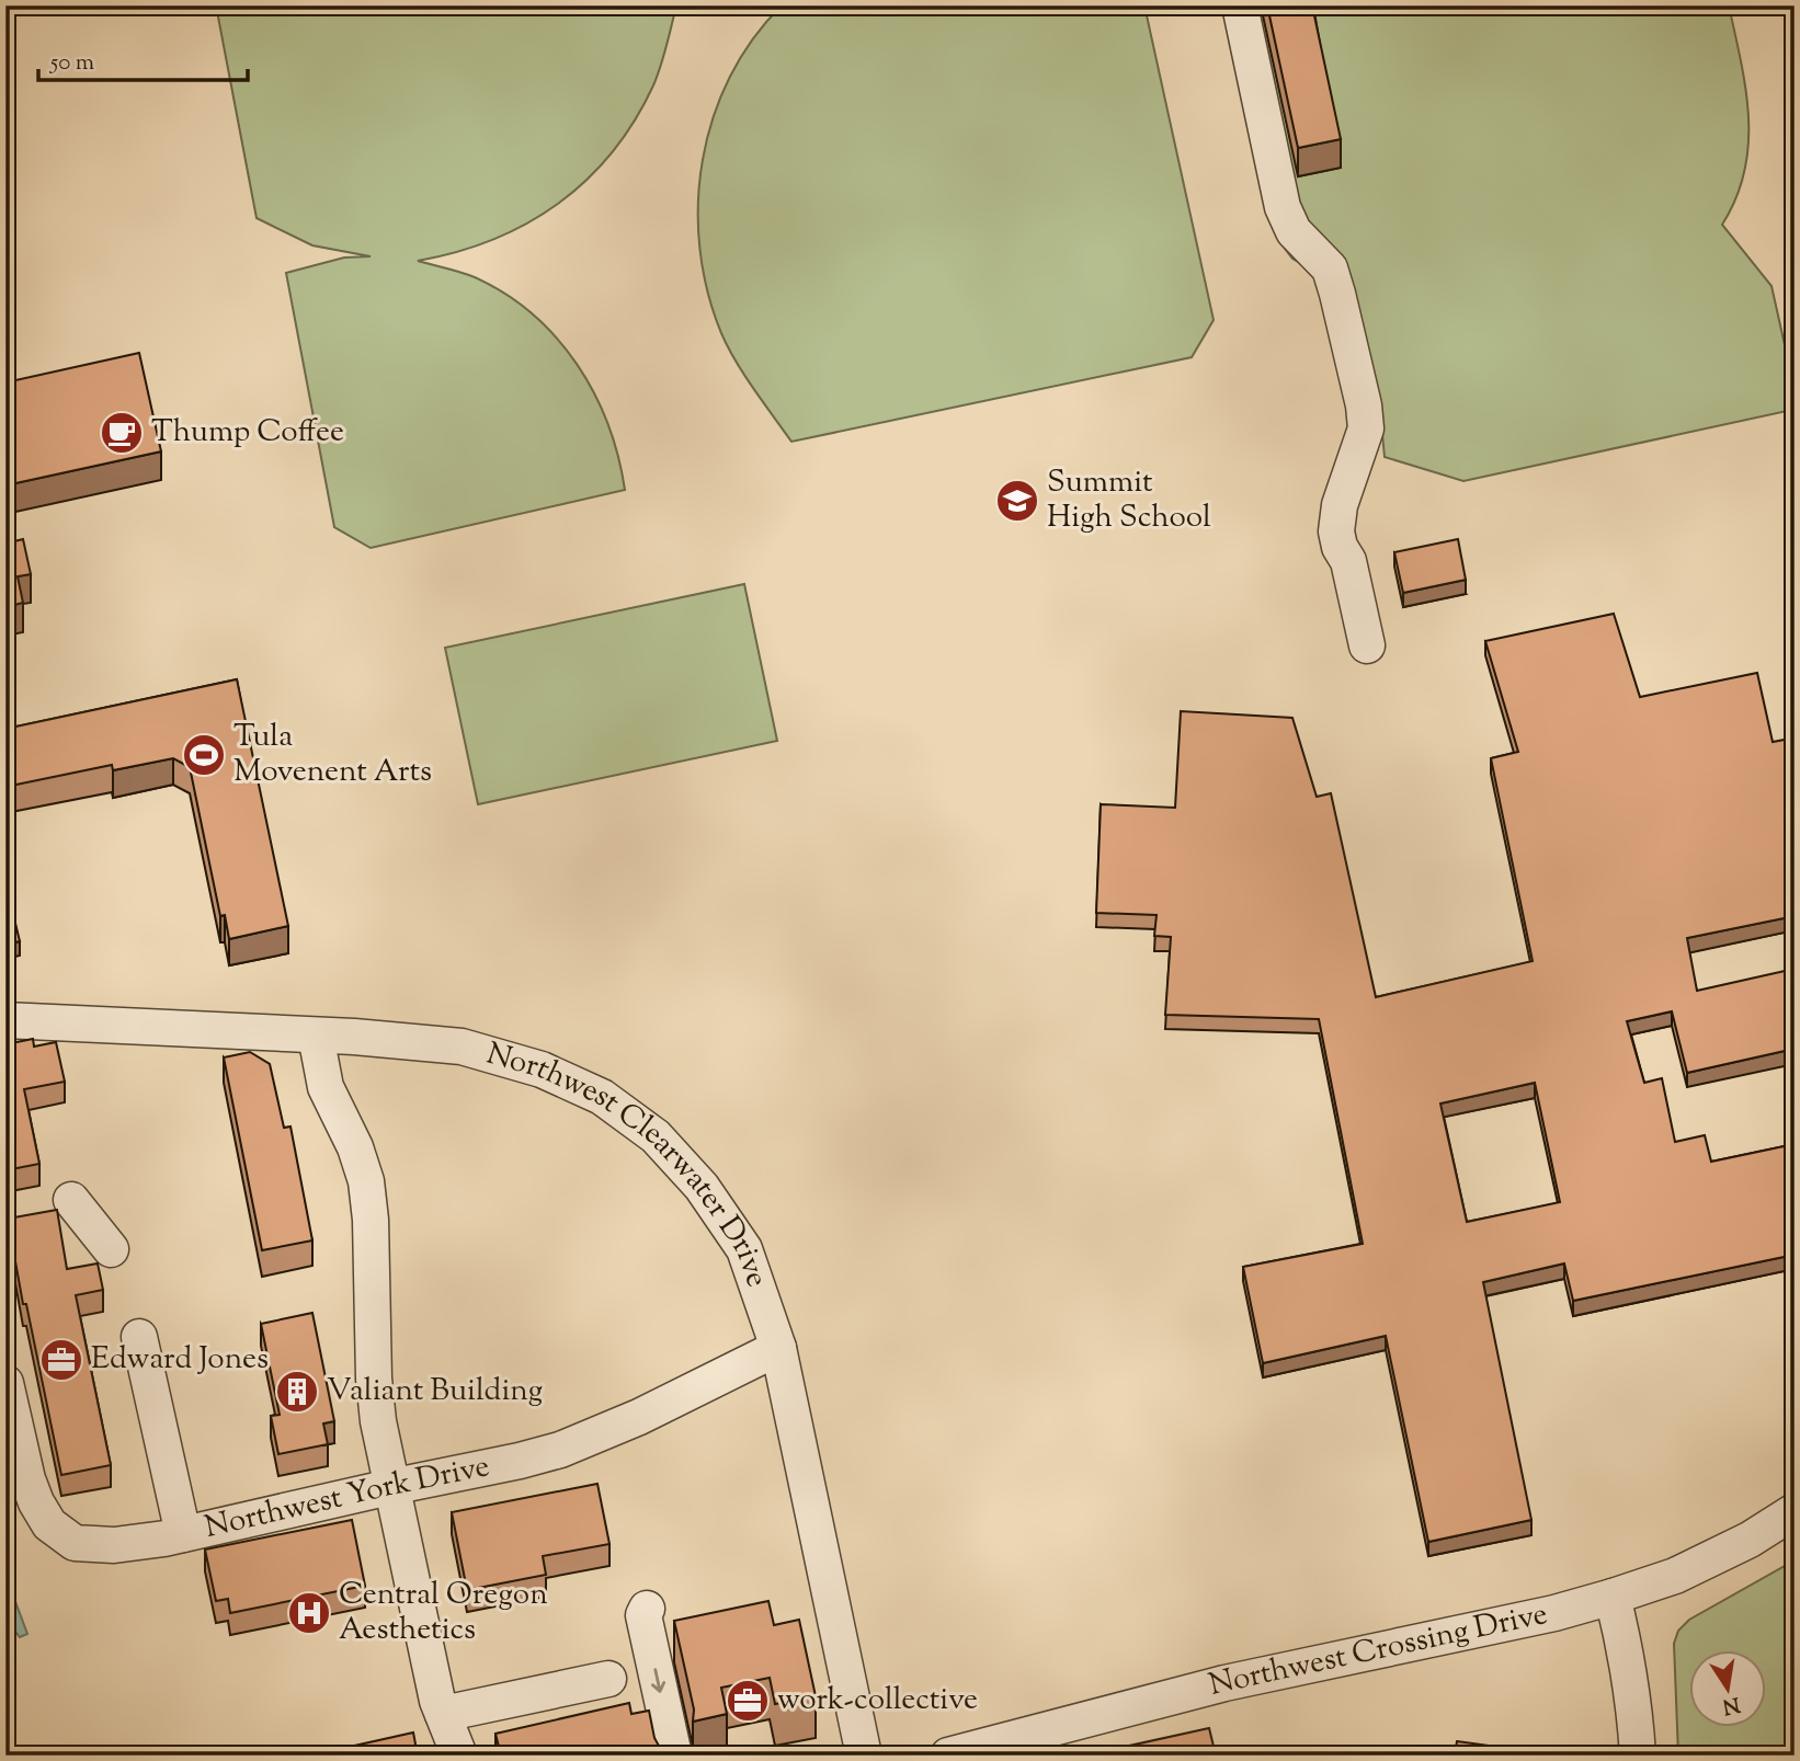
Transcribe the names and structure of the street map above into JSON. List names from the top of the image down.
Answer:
{
  "streets": {
    "street": ["Northwest Clearwater Drive", "Northwest York Drive", "Northwest Crossing Drive"]
  },
  "crossings": [
    ["Northwest Clearwater Drive", "Northwest York Drive"]
  ],
  "places": {
    "cafe": ["Thump Coffee"],
    "school or university": ["Summit High School"],
    "sports": ["Tula Movenent Arts"],
    "office": ["Edward Jones", "work-collective"],
    "building": ["Valiant Building"],
    "hospital": ["Central Oregon Aesthetics"]
  },
  "scale_bar": "50 m",
  "north": "bottom"
}
